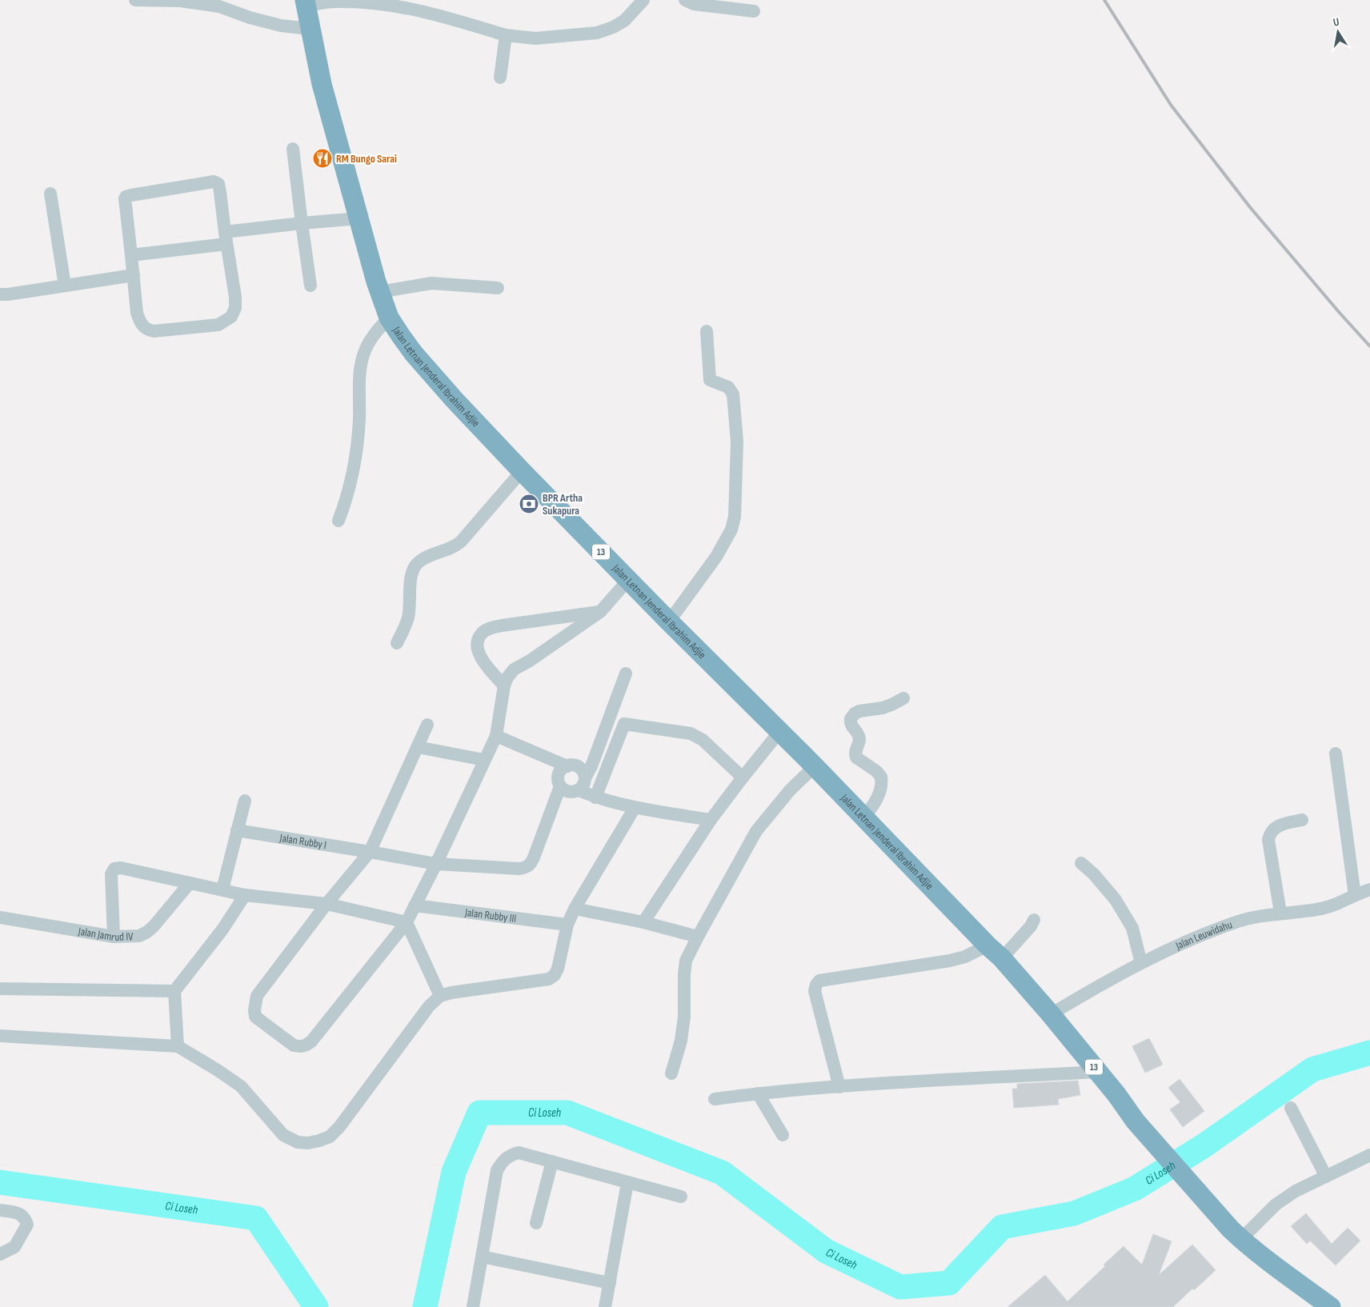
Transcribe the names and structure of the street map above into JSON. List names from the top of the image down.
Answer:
{
  "streets": {
    "highway": ["Jalan Letnan Jenderal Ibrahim Adjie", "13"],
    "street": [
      "Jalan Rubby I",
      "Jalan Rubby III",
      "Jalan Jamrud IV",
      "Jalan Leuwidahu"
    ]
  },
  "crossings": [
    ["Jalan Letnan Jenderal Ibrahim Adjie", "13"],
    ["Jalan Letnan Jenderal Ibrahim Adjie", "Jalan Leuwidahu"],
    ["13", "Jalan Leuwidahu"]
  ],
  "water": ["Ci Loseh"],
  "places": {
    "restaurant": ["RM Bungo Sarai"],
    "bank": ["BPR Artha Sukapura"]
  },
  "north": "top"
}
